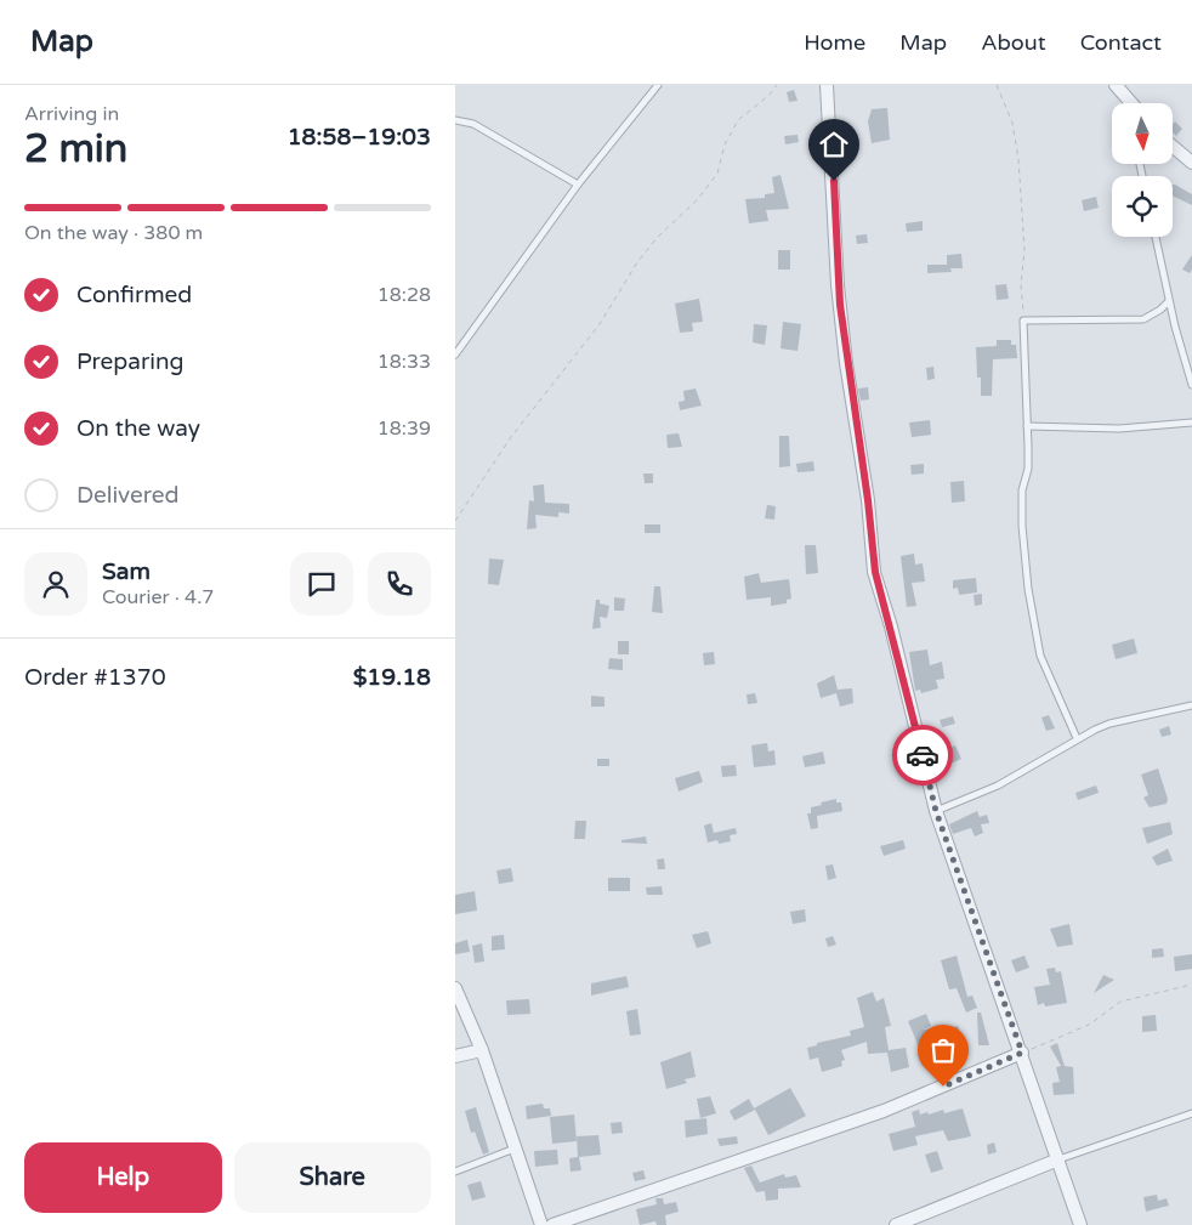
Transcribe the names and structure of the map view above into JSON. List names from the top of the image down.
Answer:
{
  "north": "bottom",
  "page": {
    "header": "Map",
    "nav": [
      "Home",
      "Map",
      "About",
      "Contact"
    ],
    "heading": ["2 min", "Arriving in", "18:58–19:03"],
    "panel": [
      "Sam",
      "Courier · 4.7",
      "Order #1370",
      "$19.18"
    ],
    "bar": "On the way · 380 m",
    "list": [
      ["Confirmed", "18:28"],
      ["Preparing", "18:33"],
      ["On the way", "18:39"],
      "Delivered"
    ],
    "buttons": ["Help", "Share"]
  }
}
